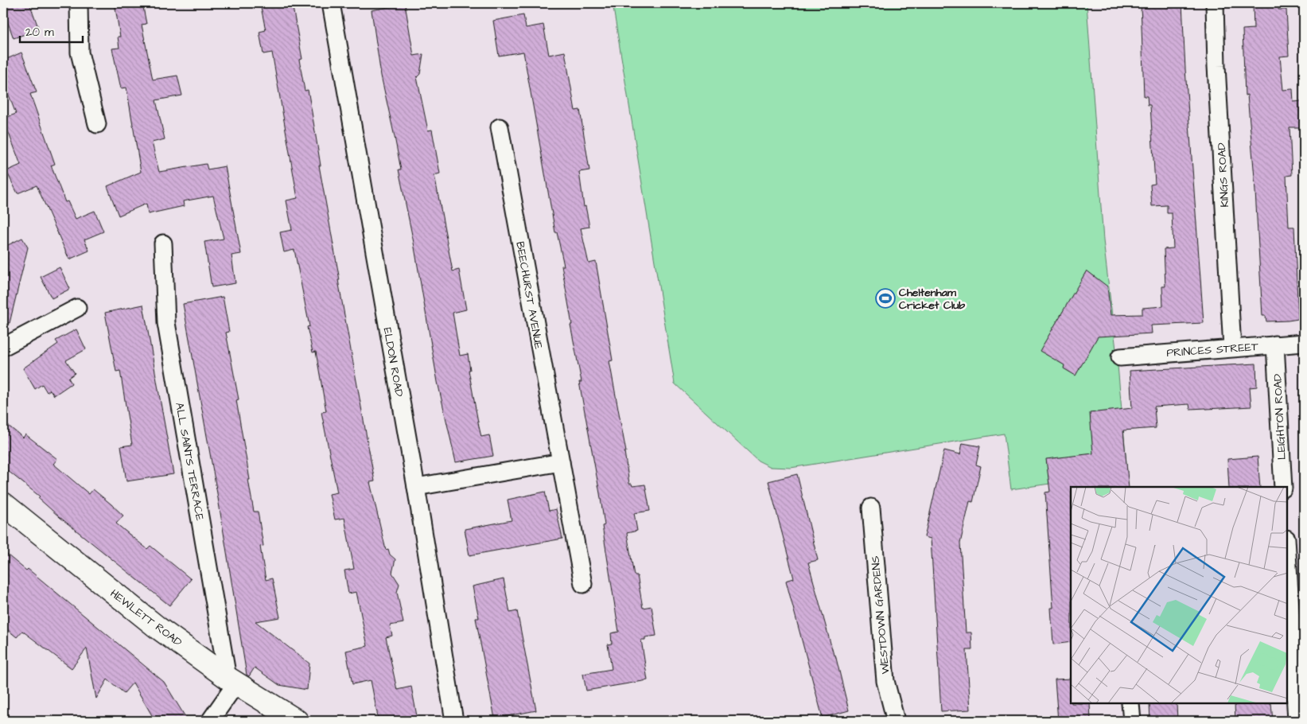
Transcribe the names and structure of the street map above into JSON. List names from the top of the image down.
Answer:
{
  "streets": {
    "street": [
      "KINGS ROAD",
      "BEECHURST AVENUE",
      "PRINCES STREET",
      "ELDON ROAD",
      "LEIGHTON ROAD",
      "ALL SAINTS TERRACE",
      "WESTDOWN GARDENS",
      "HEWLETT ROAD"
    ]
  },
  "crossings": [
    ["KINGS ROAD", "PRINCES STREET"],
    ["PRINCES STREET", "LEIGHTON ROAD"],
    ["ALL SAINTS TERRACE", "HEWLETT ROAD"]
  ],
  "places": {
    "sports": ["Cheltenham Cricket Club"]
  },
  "scale_bar": "20 m"
}
